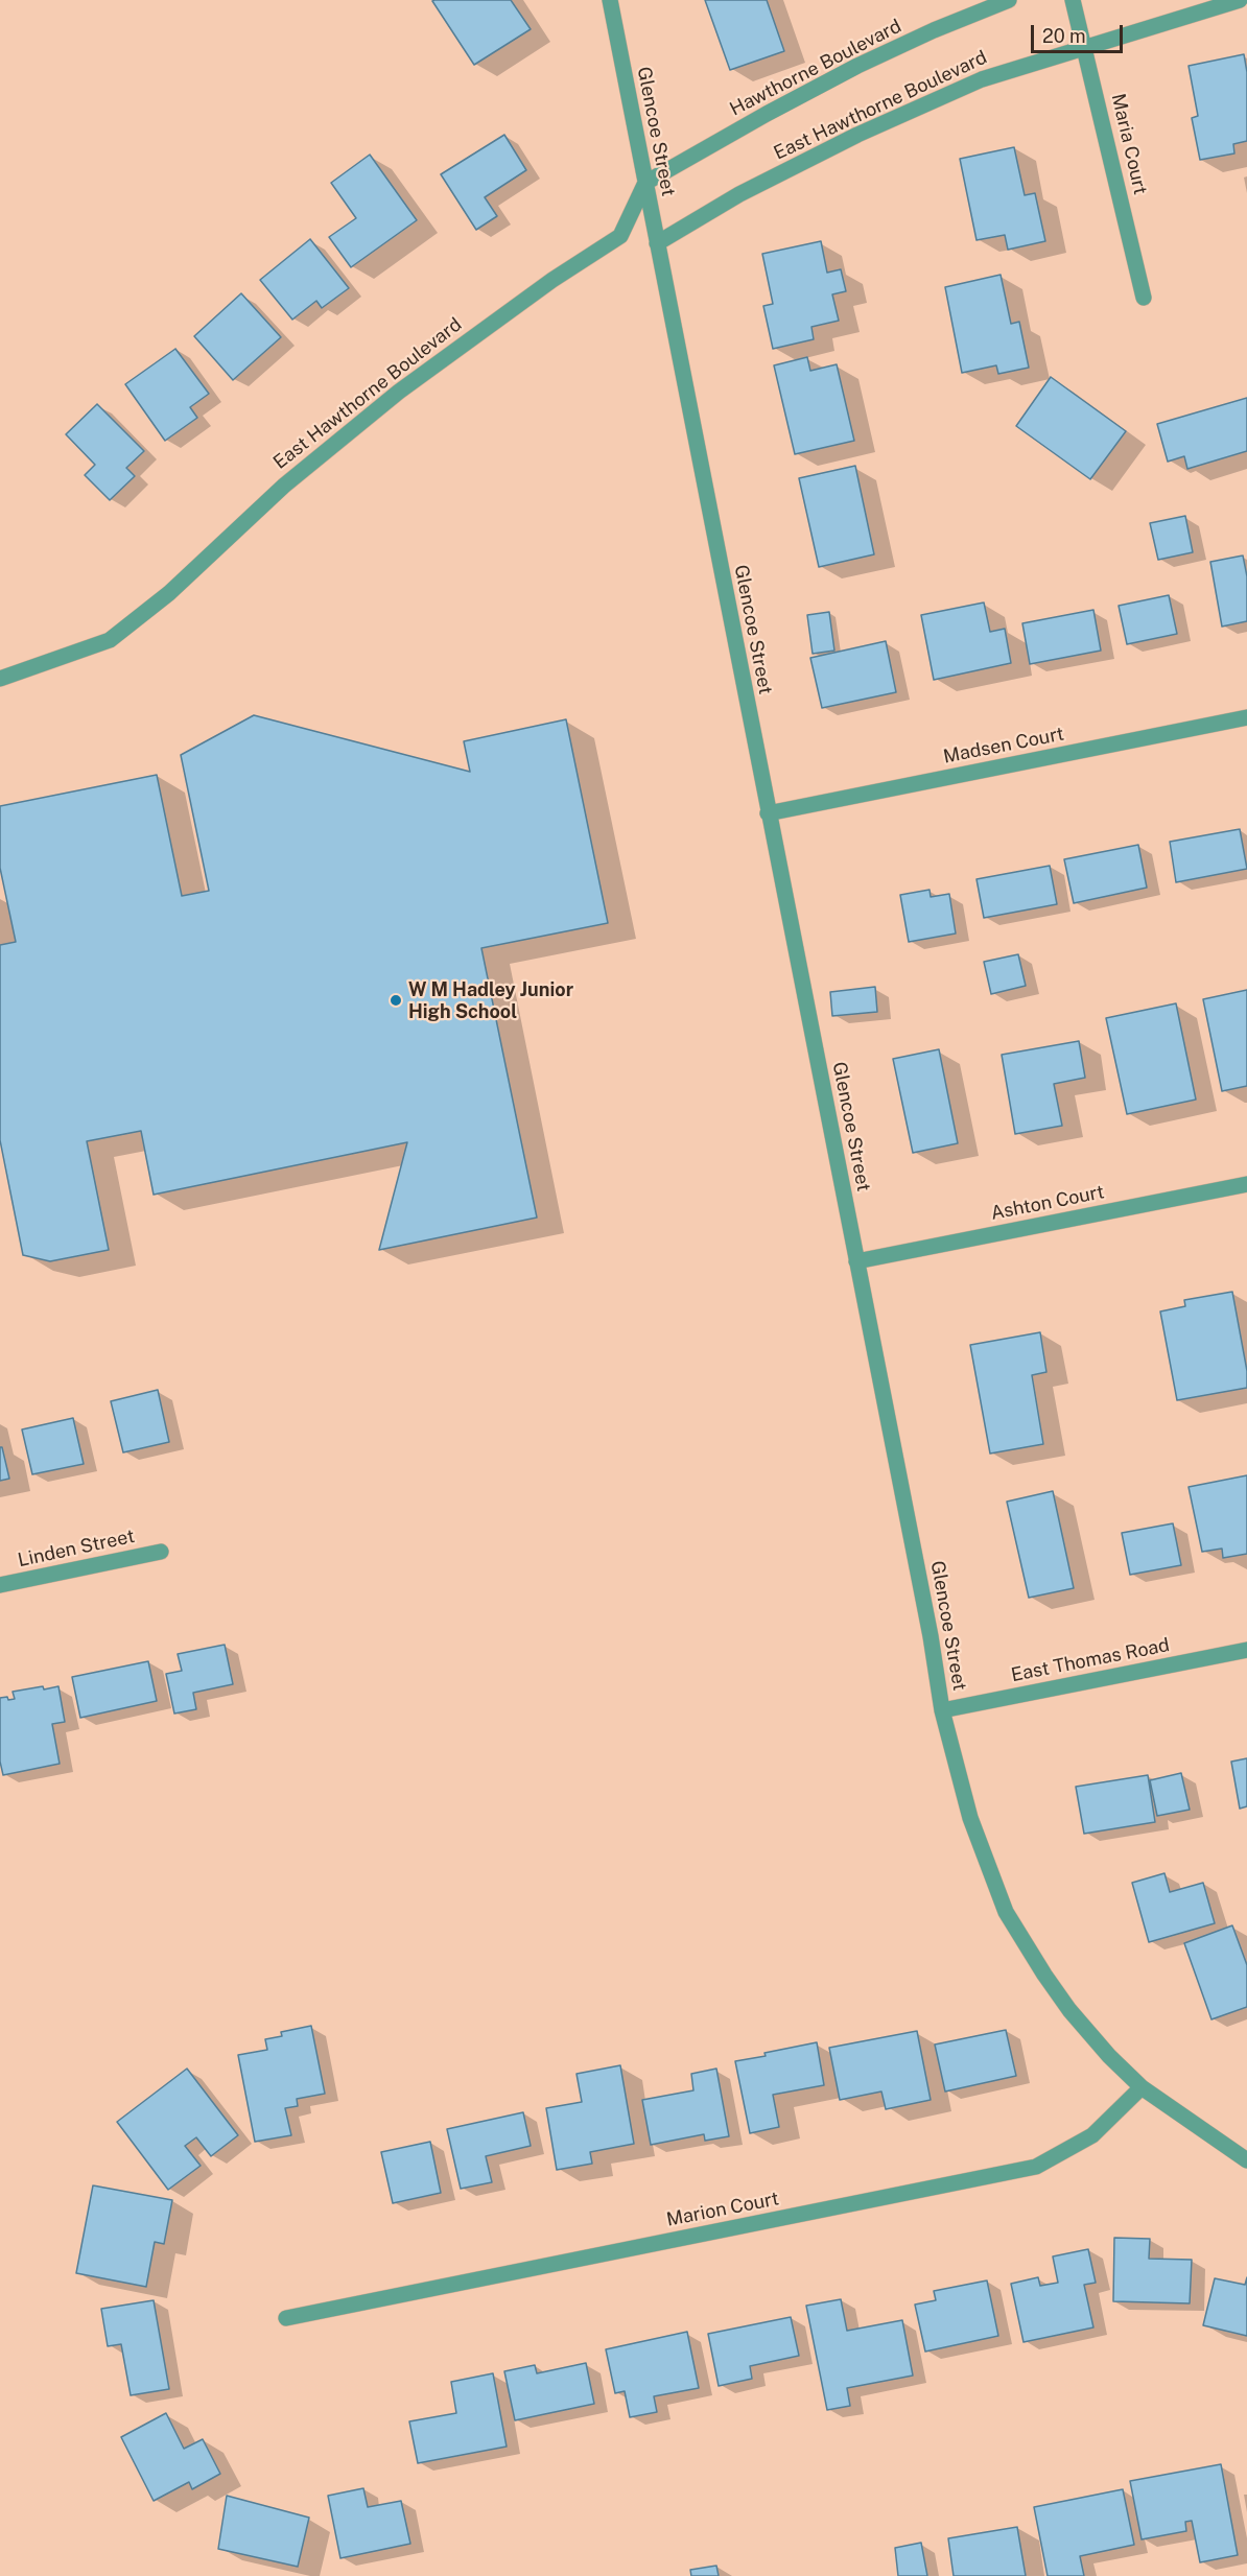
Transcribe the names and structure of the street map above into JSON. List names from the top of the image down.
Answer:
{
  "streets": {
    "street": [
      "Hawthorne Boulevard",
      "East Hawthorne Boulevard",
      "Glencoe Street",
      "Maria Court",
      "Madsen Court",
      "Ashton Court",
      "Linden Street",
      "East Thomas Road",
      "Marion Court"
    ]
  },
  "crossings": [
    ["Hawthorne Boulevard", "East Hawthorne Boulevard"],
    ["Hawthorne Boulevard", "Glencoe Street"],
    ["East Hawthorne Boulevard", "Glencoe Street"],
    ["East Hawthorne Boulevard", "Maria Court"],
    ["Glencoe Street", "Madsen Court"],
    ["Glencoe Street", "Ashton Court"],
    ["Glencoe Street", "East Thomas Road"],
    ["Glencoe Street", "Marion Court"]
  ],
  "places": ["W M Hadley Junior High School"],
  "scale_bar": "20 m"
}
